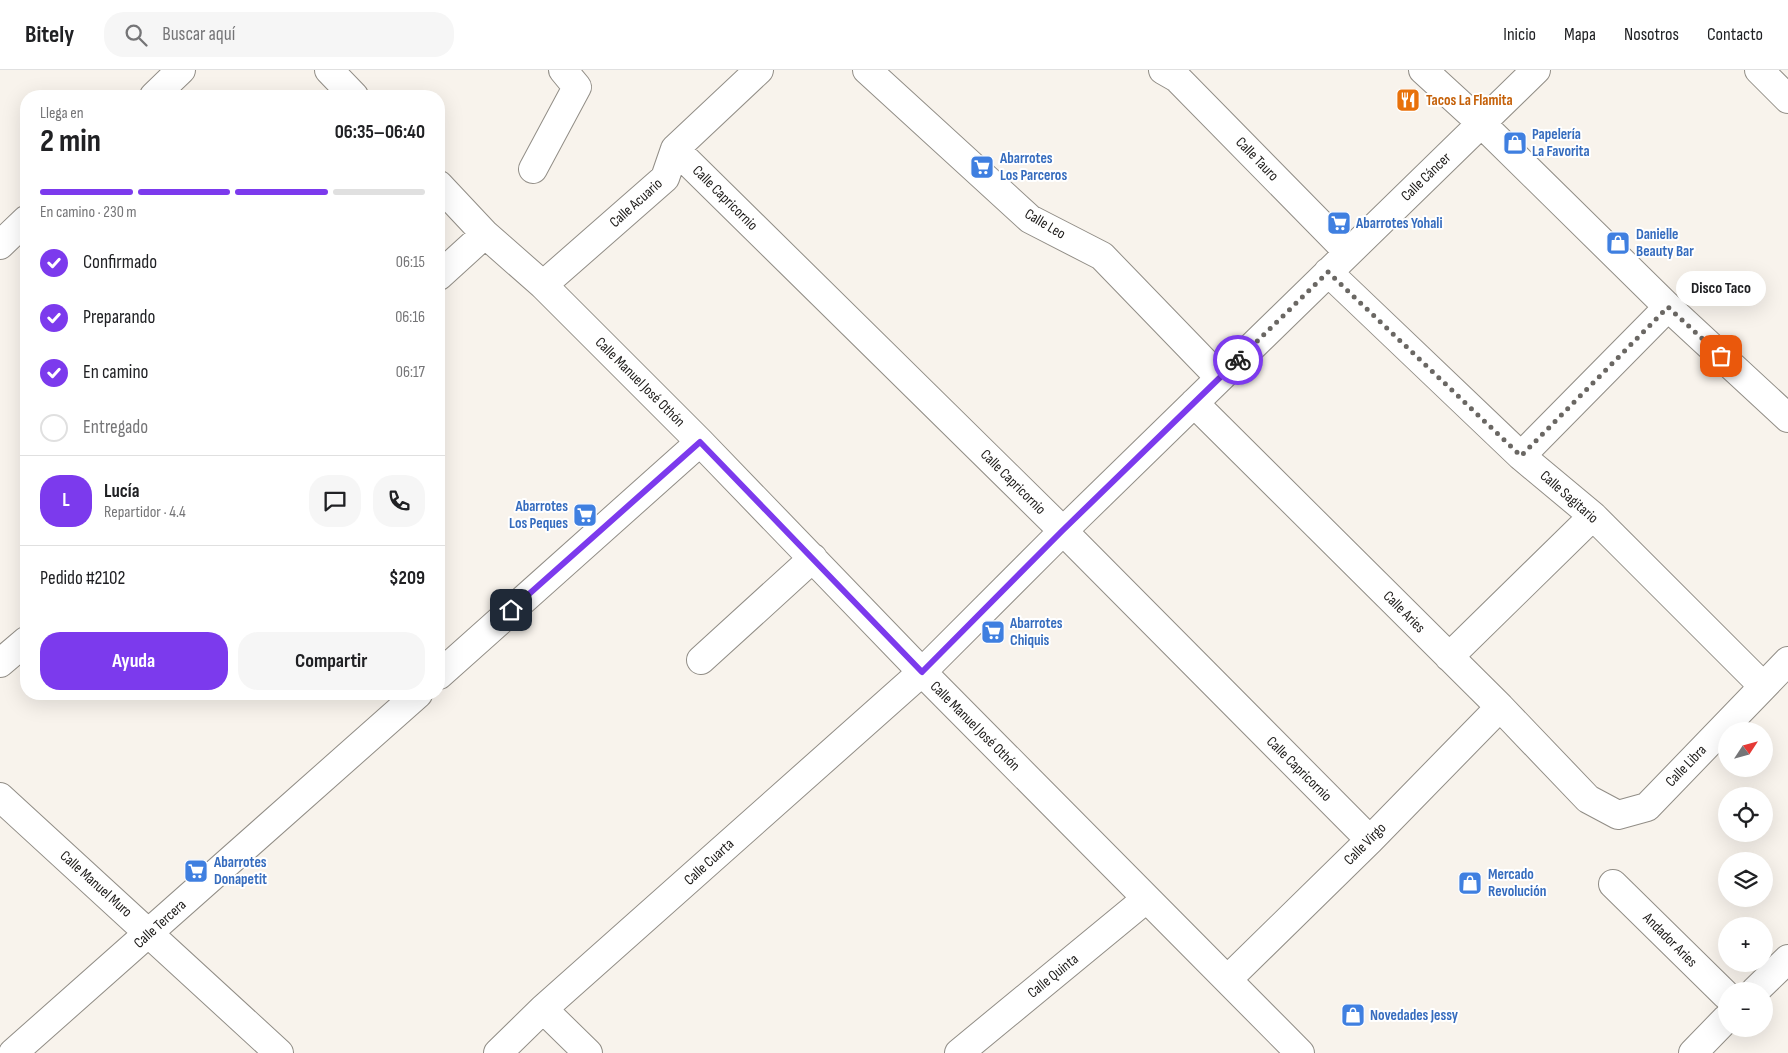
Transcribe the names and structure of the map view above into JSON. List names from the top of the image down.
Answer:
{
  "streets": {
    "street": [
      "Calle Tauro",
      "Calle Cáncer",
      "Calle Capricornio",
      "Calle Acuario",
      "Calle Leo",
      "Calle Manuel José Othón",
      "Calle Sagitario",
      "Calle Aries",
      "Calle Libra",
      "Calle Virgo",
      "Calle Cuarta",
      "Calle Manuel Muro",
      "Calle Tercera",
      "Andador Aries",
      "Calle Quinta"
    ]
  },
  "crossings": [
    ["Calle Tauro", "Calle Cáncer"],
    ["Calle Cáncer", "Calle Capricornio"],
    ["Calle Cáncer", "Calle Leo"],
    ["Calle Cáncer", "Calle Manuel José Othón"],
    ["Calle Cáncer", "Calle Sagitario"],
    ["Calle Cáncer", "Calle Aries"],
    ["Calle Cáncer", "Calle Cuarta"],
    ["Calle Capricornio", "Calle Acuario"],
    ["Calle Capricornio", "Calle Virgo"],
    ["Calle Acuario", "Calle Manuel José Othón"],
    ["Calle Manuel José Othón", "Calle Virgo"],
    ["Calle Manuel José Othón", "Calle Cuarta"],
    ["Calle Manuel José Othón", "Calle Quinta"],
    ["Calle Sagitario", "Calle Libra"],
    ["Calle Aries", "Calle Libra"],
    ["Calle Aries", "Calle Virgo"],
    ["Calle Manuel Muro", "Calle Tercera"]
  ],
  "places": {
    "restaurant": ["Tacos La Flamita"],
    "shop": [
      "Papelería La Favorita",
      "Danielle Beauty Bar",
      "Mercado Revolución",
      "Novedades Jessy"
    ],
    "supermarket": [
      "Abarrotes Los Parceros",
      "Abarrotes Yohali",
      "Abarrotes Los Peques",
      "Abarrotes Chiquis",
      "Abarrotes Donapetit"
    ],
    "other": ["Disco Taco"]
  },
  "north": "top right",
  "page": {
    "header": "Bitely",
    "search": "Buscar aquí",
    "nav": [
      "Inicio",
      "Mapa",
      "Nosotros",
      "Contacto"
    ],
    "heading": ["2 min", "Llega en", "06:35–06:40"],
    "panel": [
      "Lucía",
      "Repartidor · 4.4",
      "Pedido #2102",
      "$209"
    ],
    "bar": "En camino · 230 m",
    "list": [
      ["Confirmado", "06:15"],
      ["Preparando", "06:16"],
      ["En camino", "06:17"],
      "Entregado"
    ],
    "bubble": "Disco Taco",
    "round": "L",
    "buttons": ["Ayuda", "Compartir"],
    "map_buttons": ["+", "−"]
  }
}
